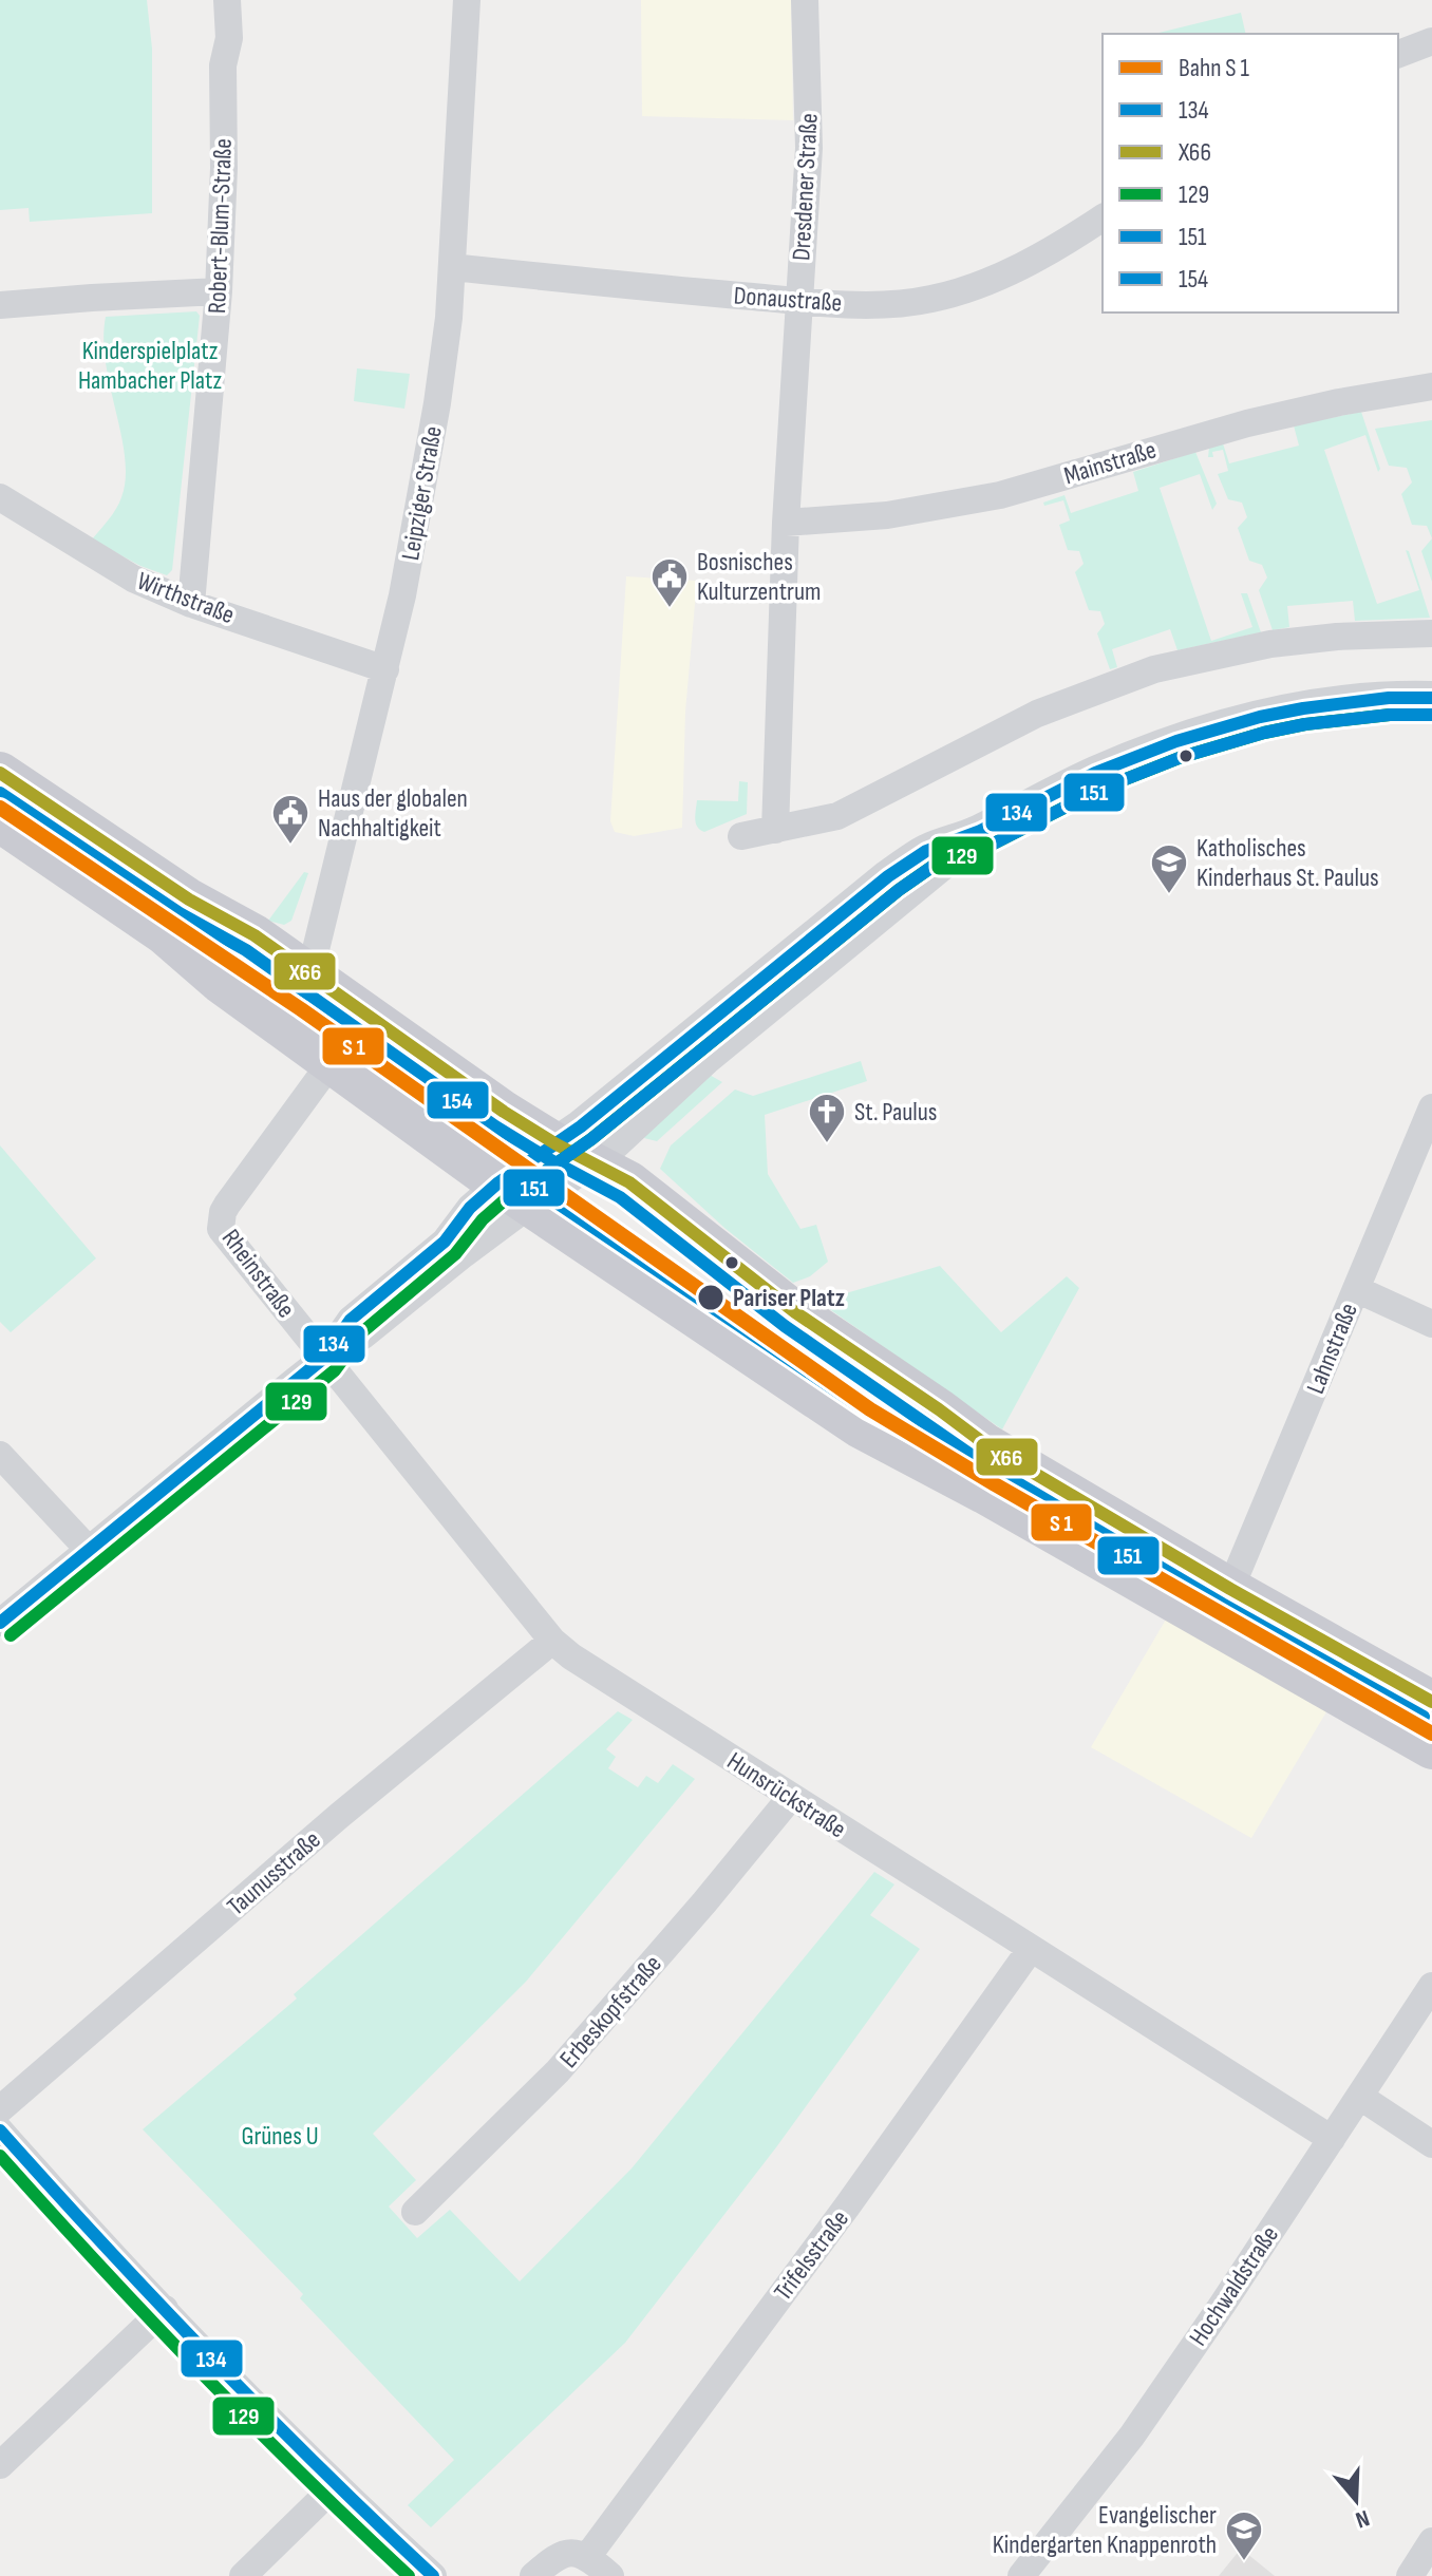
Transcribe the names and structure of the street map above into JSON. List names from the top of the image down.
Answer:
{
  "streets": {
    "street": [
      "Dresdener Straße",
      "Robert-Blum-Straße",
      "Donaustraße",
      "Mainstraße",
      "Leipziger Straße",
      "Wirthstraße",
      "Rheinstraße",
      "Lahnstraße",
      "Hunsrückstraße",
      "Taunusstraße",
      "Erbeskopfstraße",
      "Trifelsstraße",
      "Hochwaldstraße"
    ]
  },
  "crossings": [
    ["Dresdener Straße", "Donaustraße"],
    ["Dresdener Straße", "Mainstraße"],
    ["Robert-Blum-Straße", "Wirthstraße"],
    ["Donaustraße", "Leipziger Straße"],
    ["Leipziger Straße", "Wirthstraße"],
    ["Rheinstraße", "Hunsrückstraße"],
    ["Hunsrückstraße", "Taunusstraße"],
    ["Hunsrückstraße", "Erbeskopfstraße"],
    ["Hunsrückstraße", "Trifelsstraße"],
    ["Hunsrückstraße", "Hochwaldstraße"]
  ],
  "parks": ["Kinderspielplatz Hambacher Platz", "Grünes U"],
  "places": {
    "public building": ["Bosnisches Kulturzentrum", "Haus der globalen Nachhaltigkeit"],
    "school or university": ["Katholisches Kinderhaus St. Paulus", "Evangelischer Kindergarten Knappenroth"],
    "church": ["St. Paulus"],
    "other": ["Pariser Platz"]
  },
  "lines": [
    "transit line 134",
    "transit line 129",
    "transit line 151",
    "transit line X66",
    "transit line 154"
  ],
  "legend": [
    "Bahn S 1",
    "134",
    "X66",
    "129",
    "151",
    "154"
  ],
  "north": "bottom"
}
